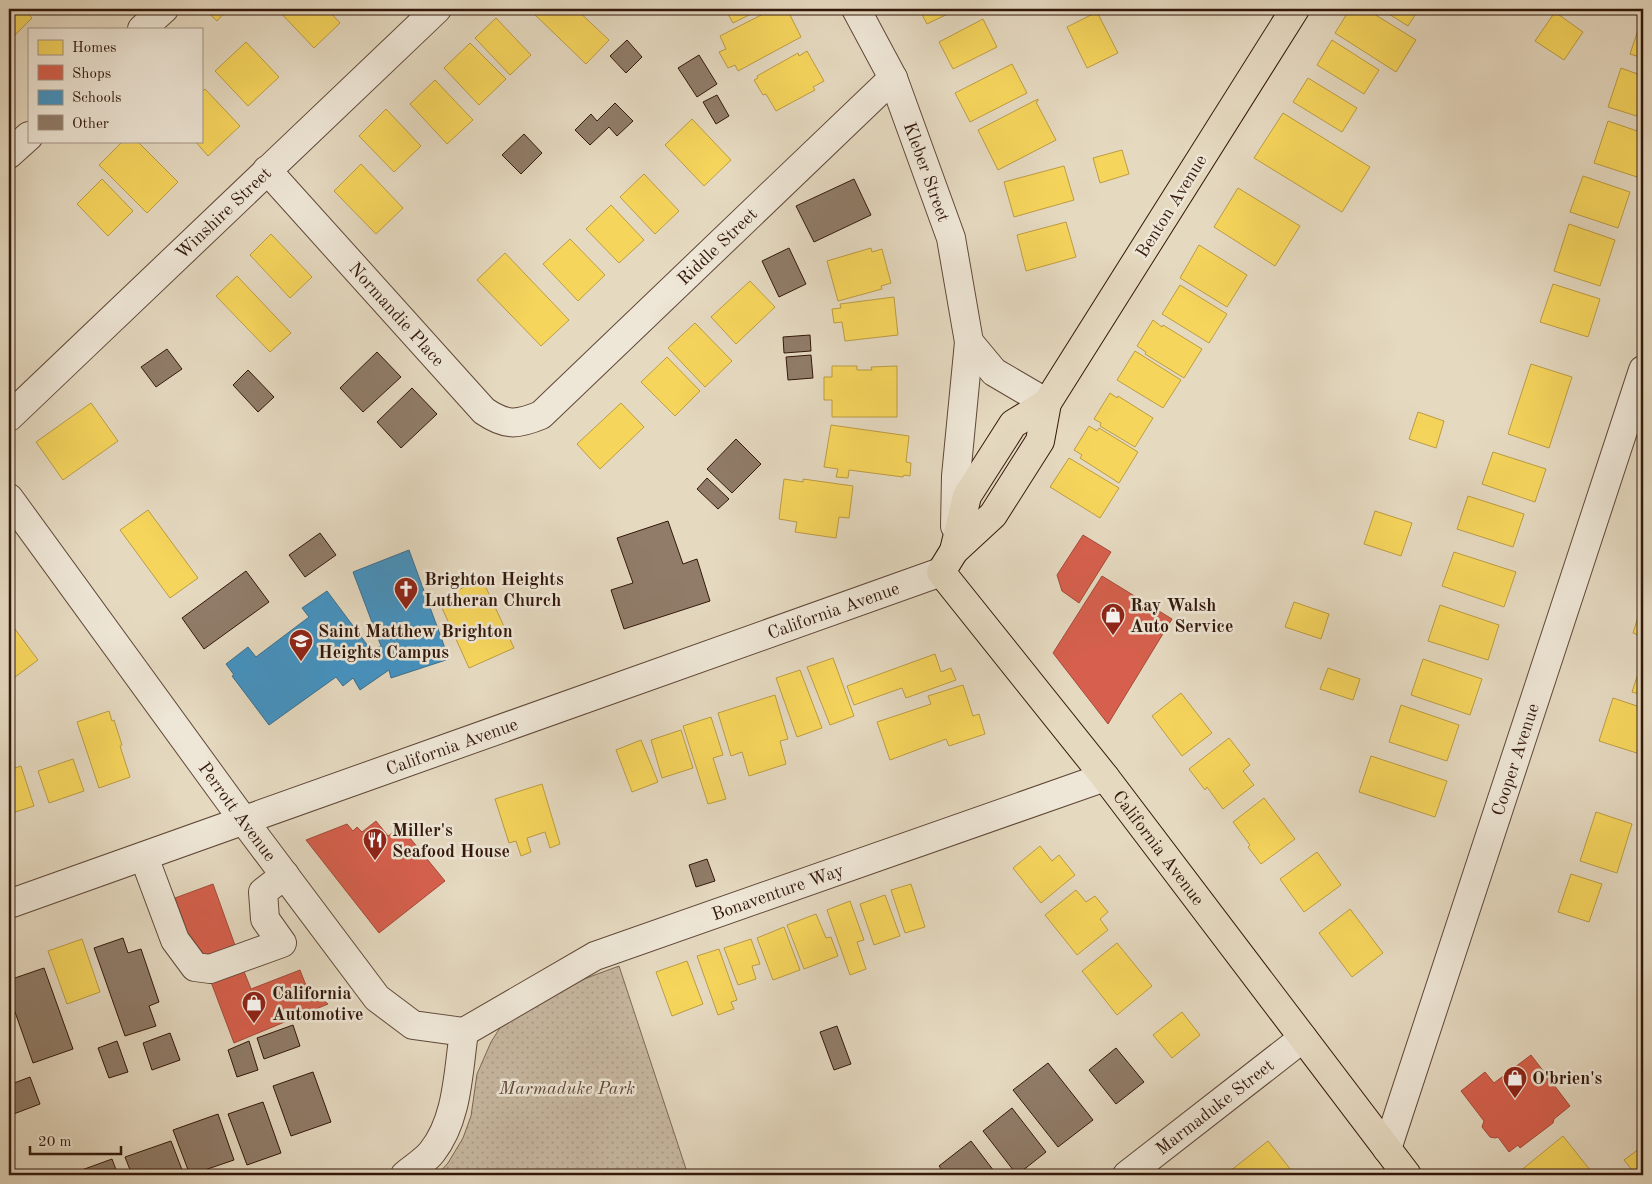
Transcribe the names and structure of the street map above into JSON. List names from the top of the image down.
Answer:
{
  "streets": {
    "main road": ["Benton Avenue", "California Avenue"],
    "street": [
      "Kleber Street",
      "Winshire Street",
      "Riddle Street",
      "Normandie Place",
      "Cooper Avenue",
      "Perrott Avenue",
      "Bonaventure Way",
      "Marmaduke Street"
    ]
  },
  "crossings": [
    ["Kleber Street", "Benton Avenue"],
    ["Kleber Street", "Riddle Street"],
    ["Kleber Street", "California Avenue"],
    ["Benton Avenue", "California Avenue"],
    ["Winshire Street", "Normandie Place"],
    ["Riddle Street", "Normandie Place"],
    ["California Avenue", "Cooper Avenue"],
    ["California Avenue", "Perrott Avenue"],
    ["California Avenue", "Bonaventure Way"],
    ["California Avenue", "Marmaduke Street"],
    ["Perrott Avenue", "Bonaventure Way"]
  ],
  "parks": ["Marmaduke Park"],
  "places": {
    "church": ["Brighton Heights Lutheran Church"],
    "shop": ["Ray Walsh Auto Service", "California Automotive", "O'brien's"],
    "school or university": ["Saint Matthew Brighton Heights Campus"],
    "restaurant": ["Miller's Seafood House"]
  },
  "legend": [
    "Homes",
    "Shops",
    "Schools",
    "Other"
  ],
  "scale_bar": "20 m"
}
